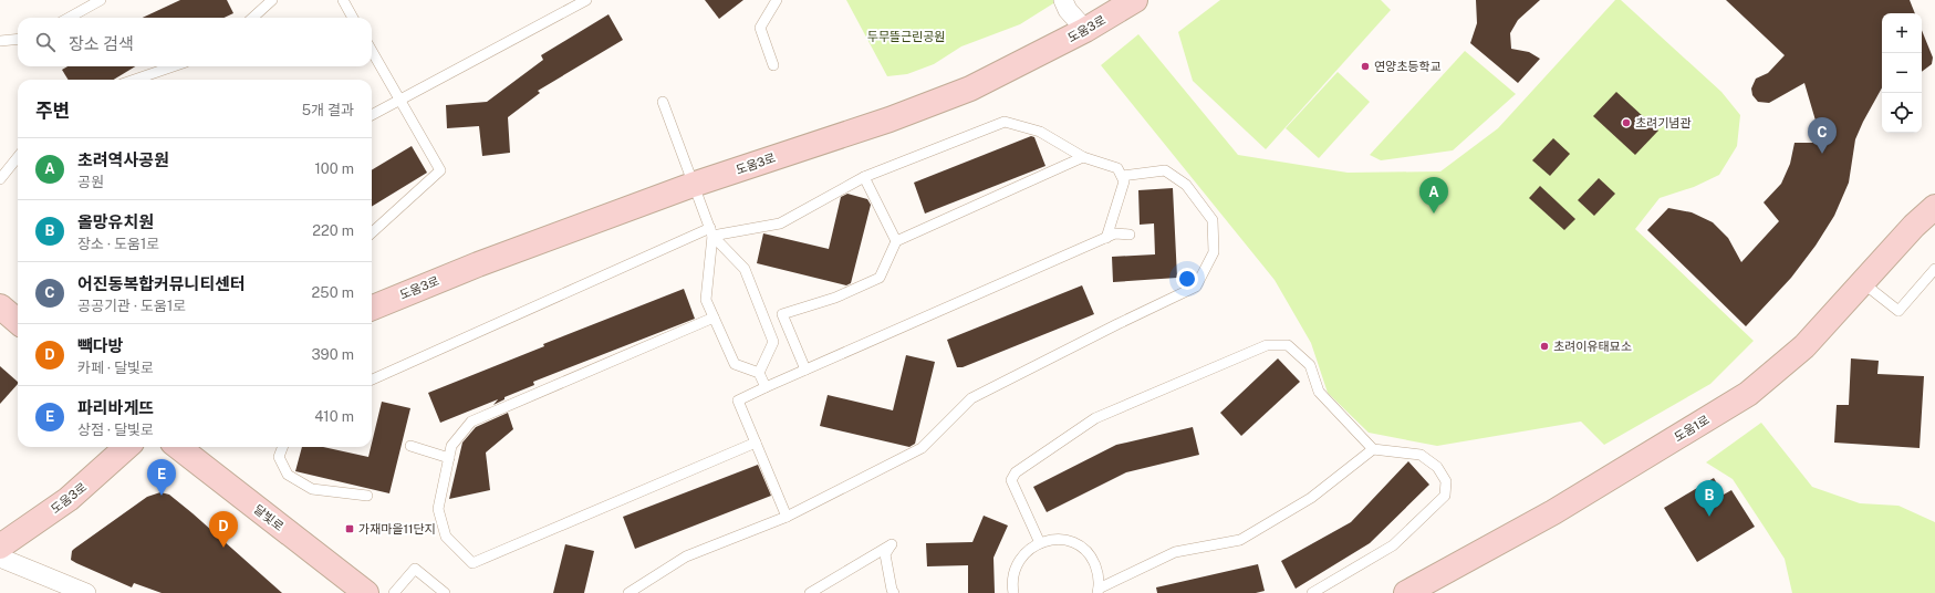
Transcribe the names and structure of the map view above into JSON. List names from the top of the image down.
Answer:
{
  "streets": {
    "street": ["도움3로", "도움1로", "달빛로"]
  },
  "parks": ["두무뜰근린공원"],
  "places": {
    "other": ["연양초등학교", "초려기념관", "초려이유태묘소"],
    "transit": ["가재마을11단지"]
  },
  "page": {
    "map_buttons": ["+", "−"],
    "search": "장소 검색",
    "heading": ["주변", "5개 결과"],
    "pins": [
      "C",
      "A",
      "E",
      "B",
      "D"
    ],
    "list": [
      {
        "mark": "A",
        "name": "초려역사공원",
        "note": "공원",
        "value": "100 m"
      },
      {
        "mark": "B",
        "name": "올망유치원",
        "note": "장소 · 도움1로",
        "value": "220 m"
      },
      {
        "mark": "C",
        "name": "어진동복합커뮤니티센터",
        "note": "공공기관 · 도움1로",
        "value": "250 m"
      },
      {
        "mark": "D",
        "name": "빽다방",
        "note": "카페 · 달빛로",
        "value": "390 m"
      },
      {
        "mark": "E",
        "name": "파리바게뜨",
        "note": "상점 · 달빛로",
        "value": "410 m"
      }
    ]
  }
}
